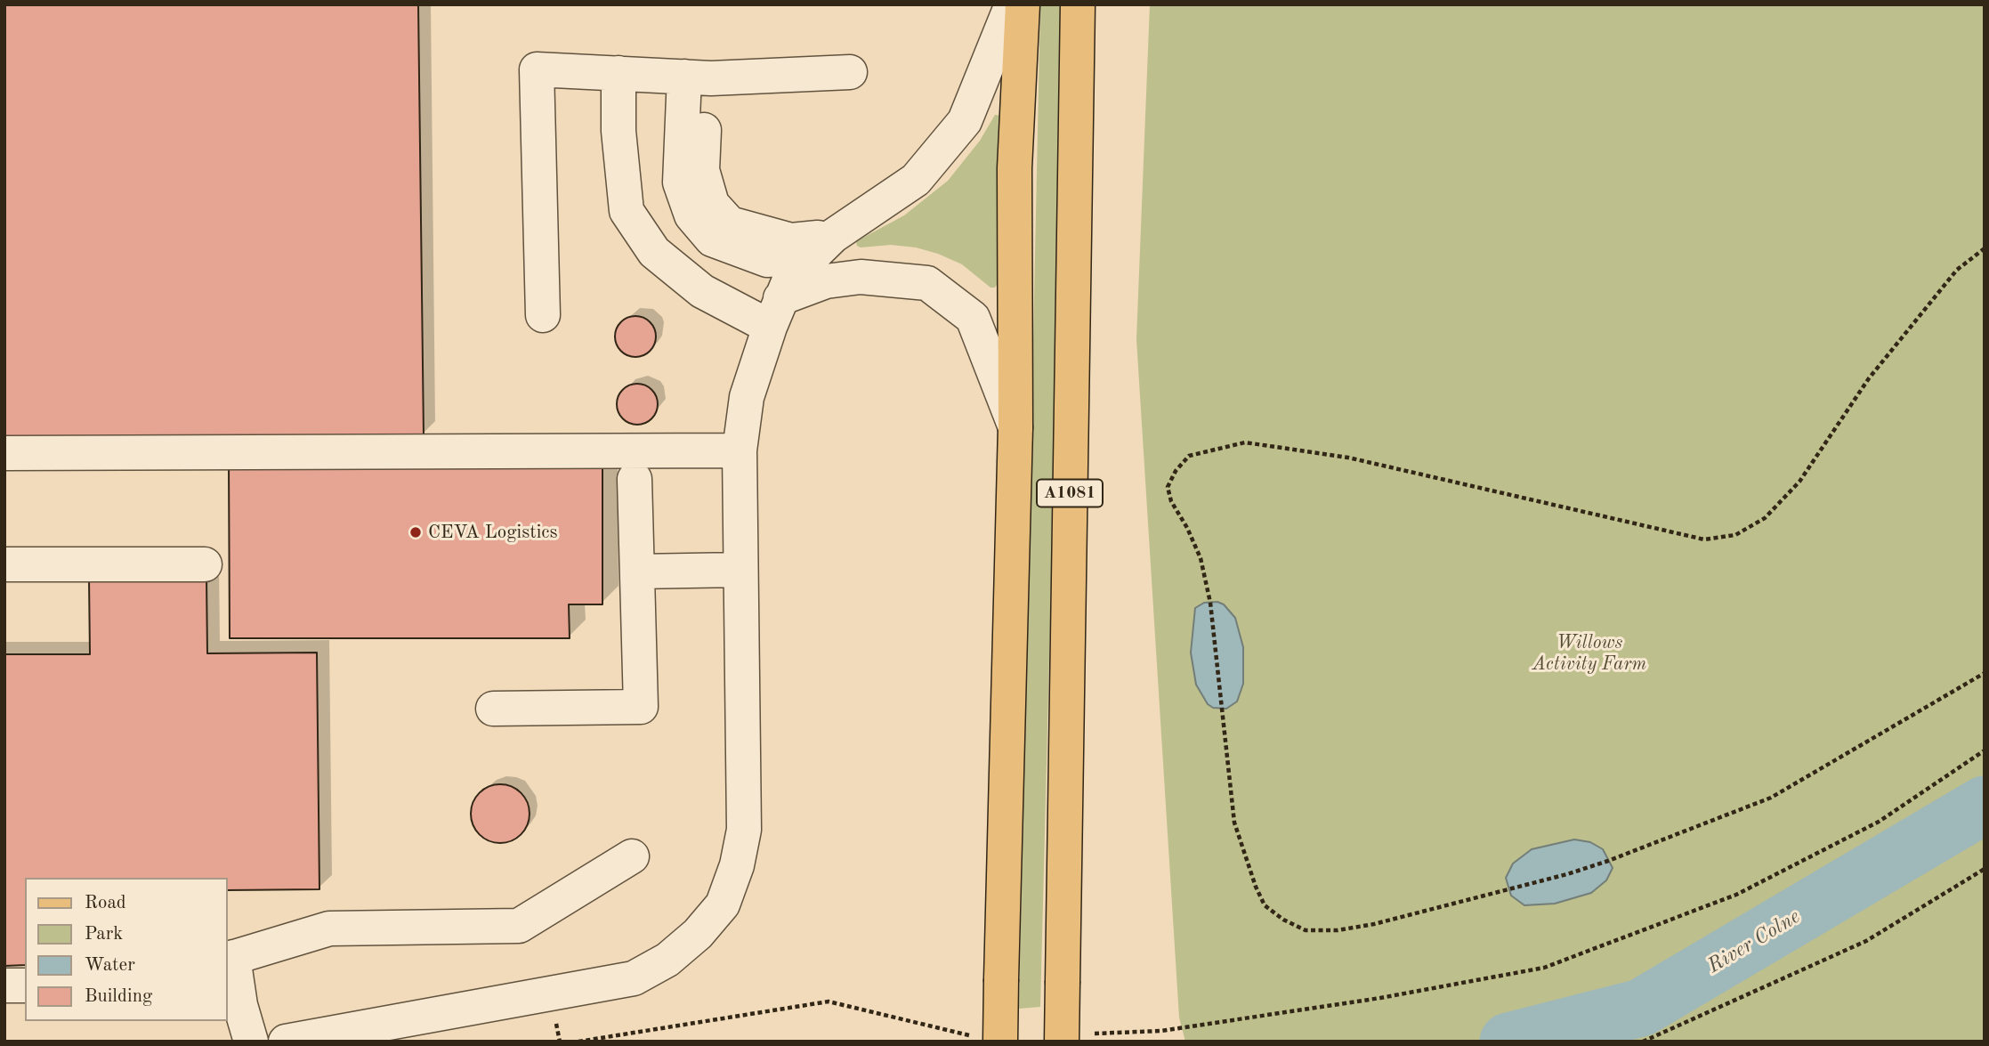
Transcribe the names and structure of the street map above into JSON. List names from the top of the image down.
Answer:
{
  "streets": {
    "main road": ["A1081"]
  },
  "water": ["River Colne"],
  "parks": ["Willows Activity Farm"],
  "places": ["CEVA Logistics"],
  "legend": [
    "Road",
    "Park",
    "Water",
    "Building"
  ]
}
